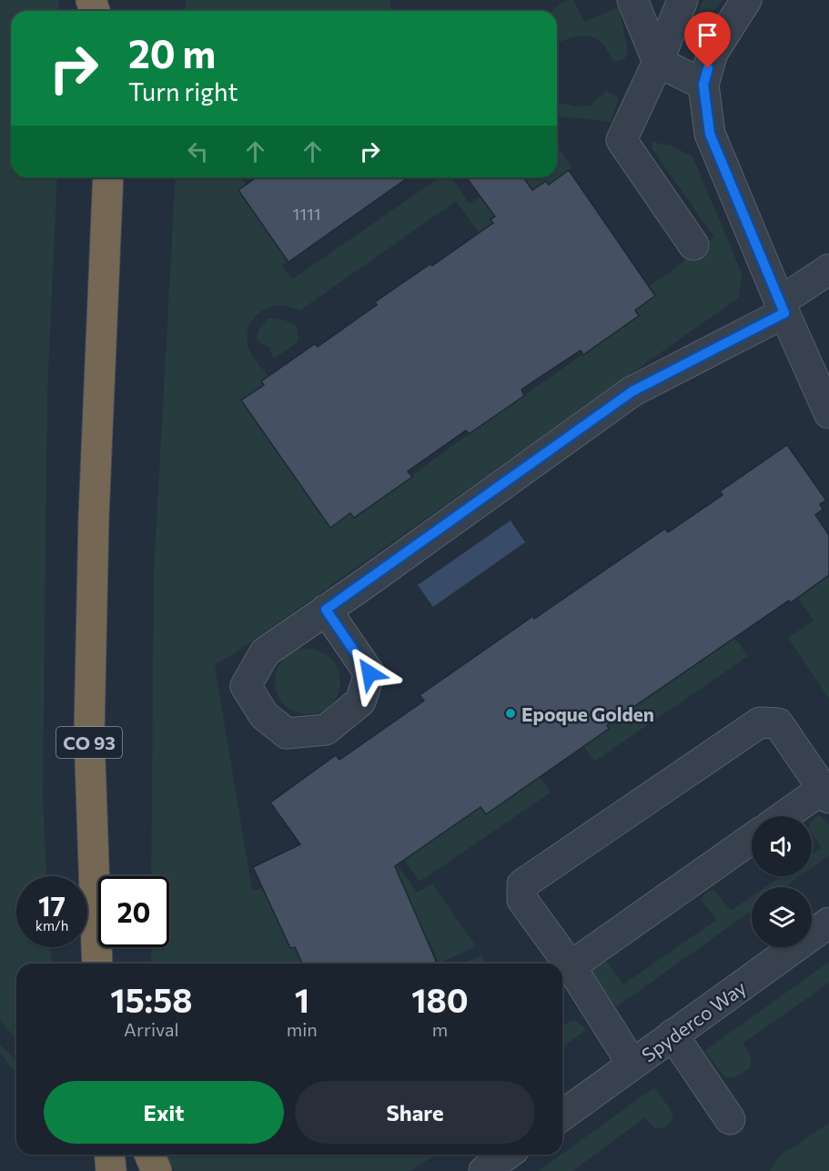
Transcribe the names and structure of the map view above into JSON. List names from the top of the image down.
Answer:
{
  "streets": {
    "highway": ["CO 93"],
    "street": ["Spyderco Way"]
  },
  "places": ["Epoque Golden"],
  "house_numbers": ["1111"],
  "page": {
    "turn": ["20 m", "Turn right"],
    "speed": "17 km/h",
    "limit": "20",
    "eta": [
      "15:58",
      "Arrival",
      "1",
      "min",
      "180",
      "m"
    ],
    "buttons": ["Exit", "Share"]
  }
}
